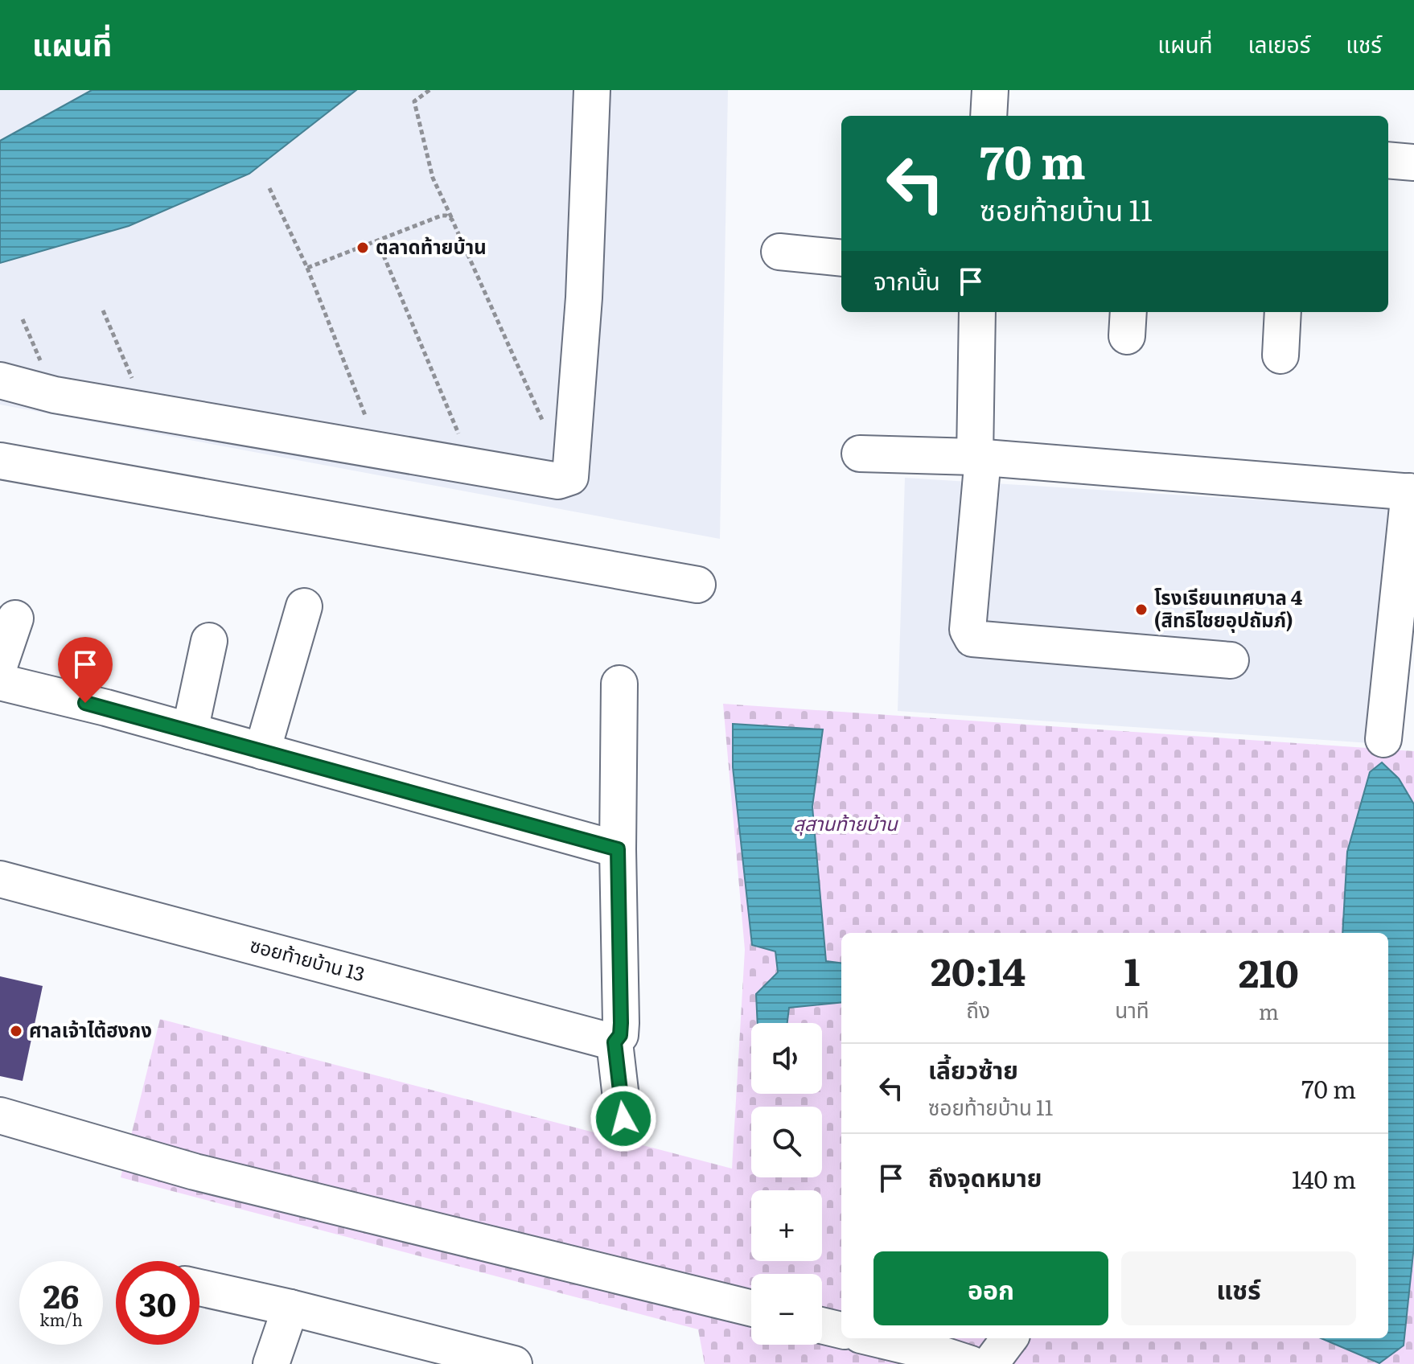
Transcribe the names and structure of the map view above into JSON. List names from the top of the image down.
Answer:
{
  "streets": {
    "street": ["ซอยท้ายบ้าน 13"]
  },
  "parks": ["สุสานท้ายบ้าน"],
  "places": ["ตลาดท้ายบ้าน", "โรงเรียนเทศบาล 4 (สิทธิไชยอุปถัมภ์)", "ศาลเจ้าไต้ฮงกง"],
  "page": {
    "header": "แผนที่",
    "nav": ["แผนที่", "เลเยอร์", "แชร์"],
    "turn": ["70 m", "ซอยท้ายบ้าน 11"],
    "then": "จากนั้น",
    "eta": [
      "20:14",
      "ถึง",
      "1",
      "นาที",
      "210",
      "m"
    ],
    "map_buttons": ["+", "−"],
    "list": [
      {
        "name": "เลี้ยวซ้าย",
        "note": "ซอยท้ายบ้าน 11",
        "value": "70 m"
      },
      {
        "name": "ถึงจุดหมาย",
        "value": "140 m"
      }
    ],
    "buttons": ["ออก", "แชร์"],
    "speed": "26 km/h",
    "limit": "30"
  }
}
